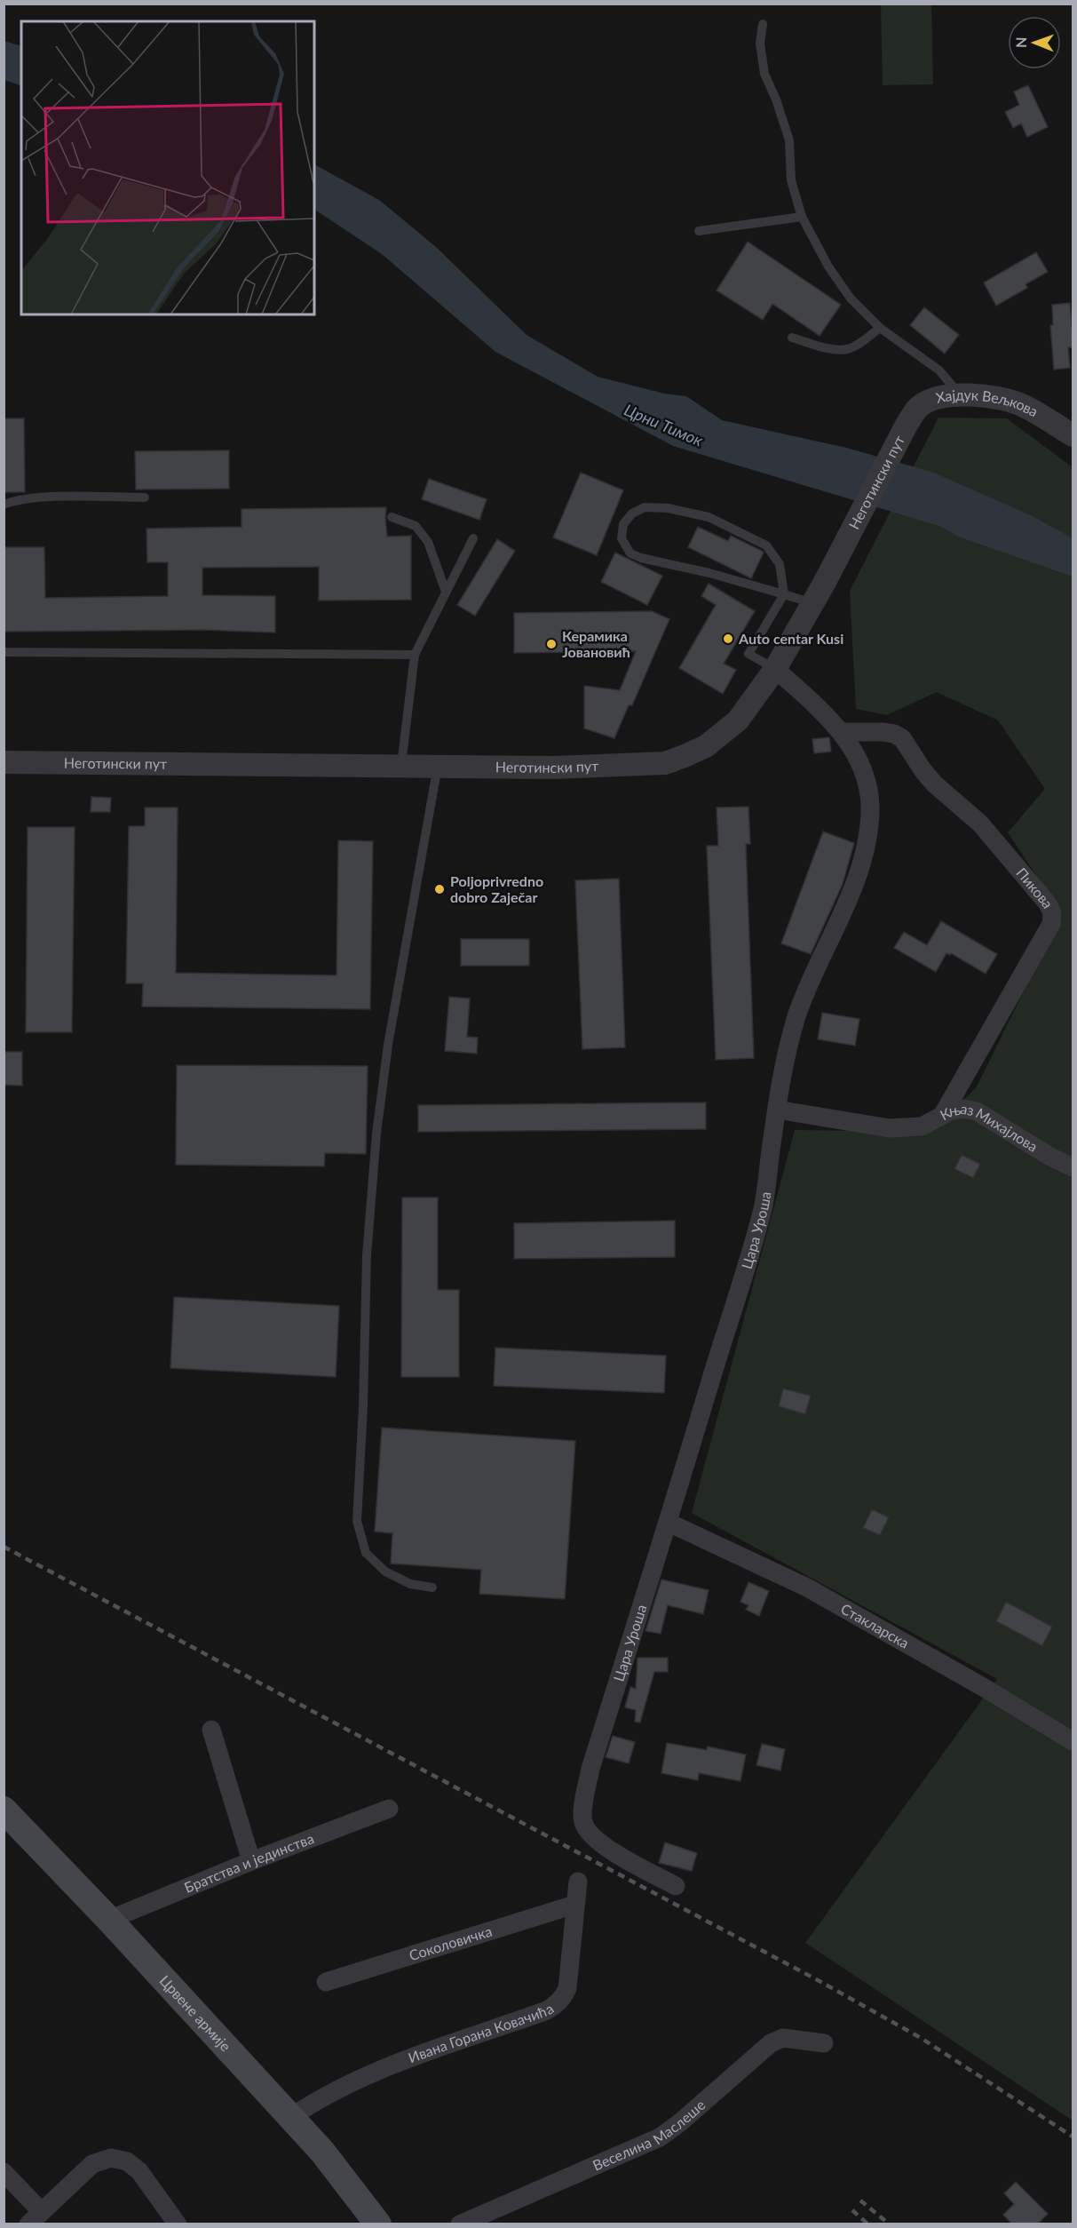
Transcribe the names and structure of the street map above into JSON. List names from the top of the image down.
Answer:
{
  "streets": {
    "main road": ["Црвене армије"],
    "street": [
      "Хајдук Вељкова",
      "Неготински пут",
      "Пикова",
      "Књаз Михајлова",
      "Цара Уроша",
      "Стакларска",
      "Братства и јединства",
      "Соколовичка",
      "Ивана Горана Ковачића",
      "Веселина Маслеше"
    ]
  },
  "crossings": [
    ["Хајдук Вељкова", "Неготински пут"],
    ["Неготински пут", "Цара Уроша"],
    ["Пикова", "Књаз Михајлова"],
    ["Пикова", "Цара Уроша"],
    ["Књаз Михајлова", "Цара Уроша"],
    ["Цара Уроша", "Стакларска"],
    ["Братства и јединства", "Црвене армије"],
    ["Соколовичка", "Ивана Горана Ковачића"],
    ["Црвене армије", "Ивана Горана Ковачића"]
  ],
  "water": ["Црни Тимок"],
  "places": ["Auto centar Kusi", "Керамика Јовановић", "Poljoprivredno dobro Zaječar"],
  "north": "left"
}
